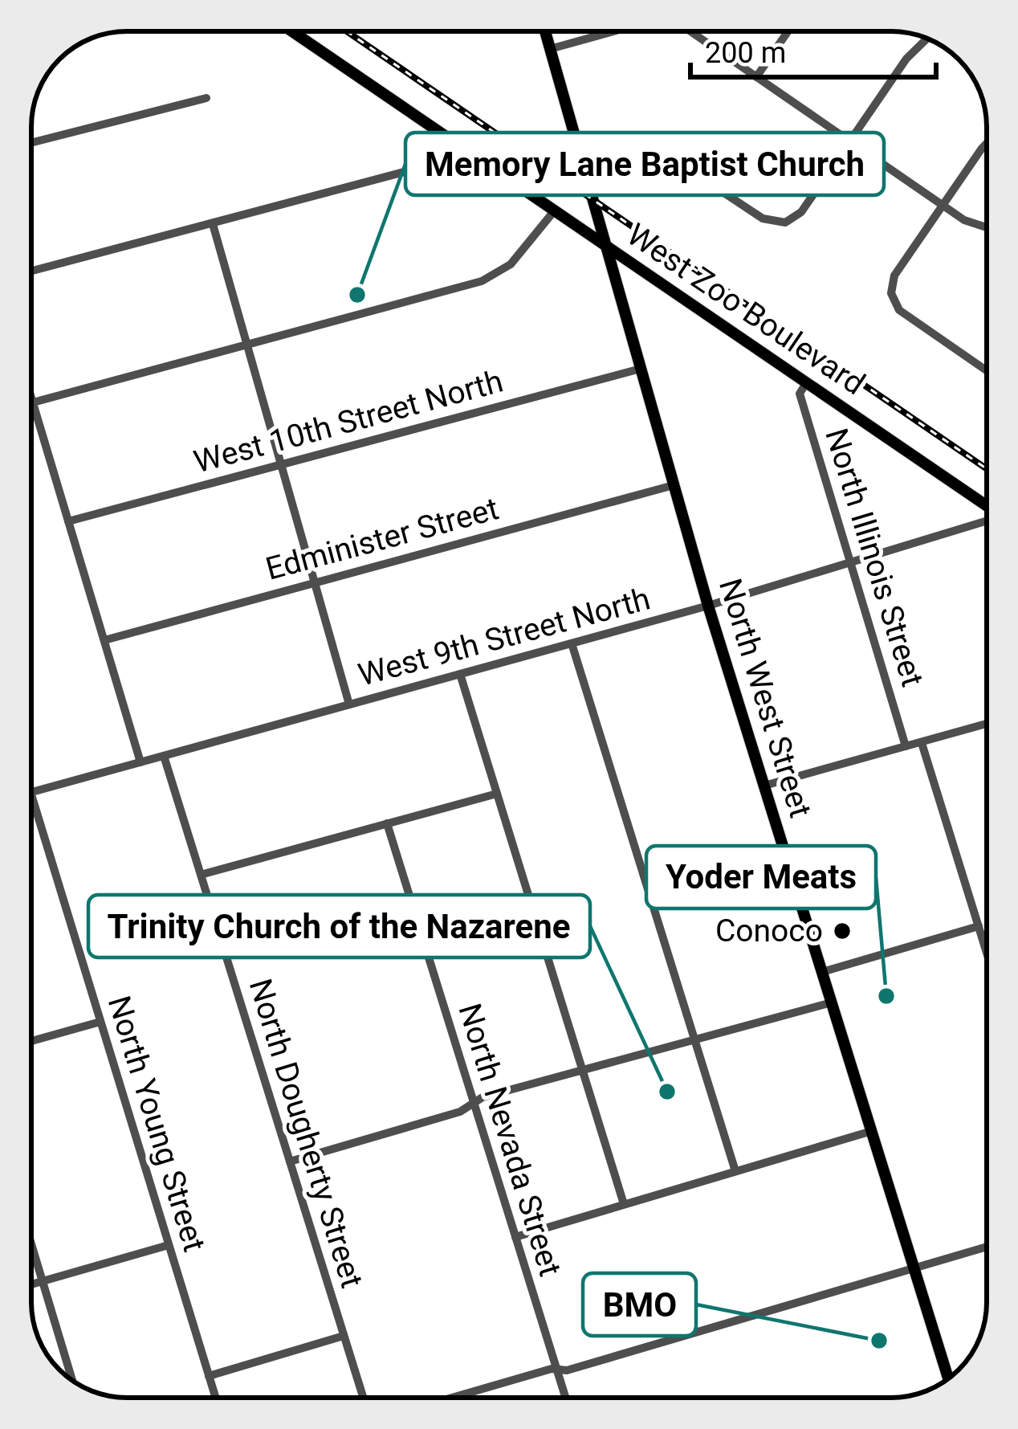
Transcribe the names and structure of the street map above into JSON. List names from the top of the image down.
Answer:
{
  "streets": {
    "main road": ["West Zoo Boulevard", "North West Street"],
    "street": [
      "West 10th Street North",
      "Edminister Street",
      "North Illinois Street",
      "West 9th Street North",
      "North Young Street",
      "North Dougherty Street",
      "North Nevada Street"
    ]
  },
  "crossings": [
    ["West Zoo Boulevard", "North Illinois Street"],
    ["West Zoo Boulevard", "North West Street"],
    ["West 10th Street North", "North West Street"],
    ["Edminister Street", "North West Street"],
    ["North Illinois Street", "West 9th Street North"],
    ["West 9th Street North", "North West Street"],
    ["West 9th Street North", "North Dougherty Street"]
  ],
  "places": [
    "Memory Lane Baptist Church",
    "Conoco",
    "Yoder Meats",
    "Trinity Church of the Nazarene",
    "BMO"
  ],
  "scale_bar": "200 m"
}
